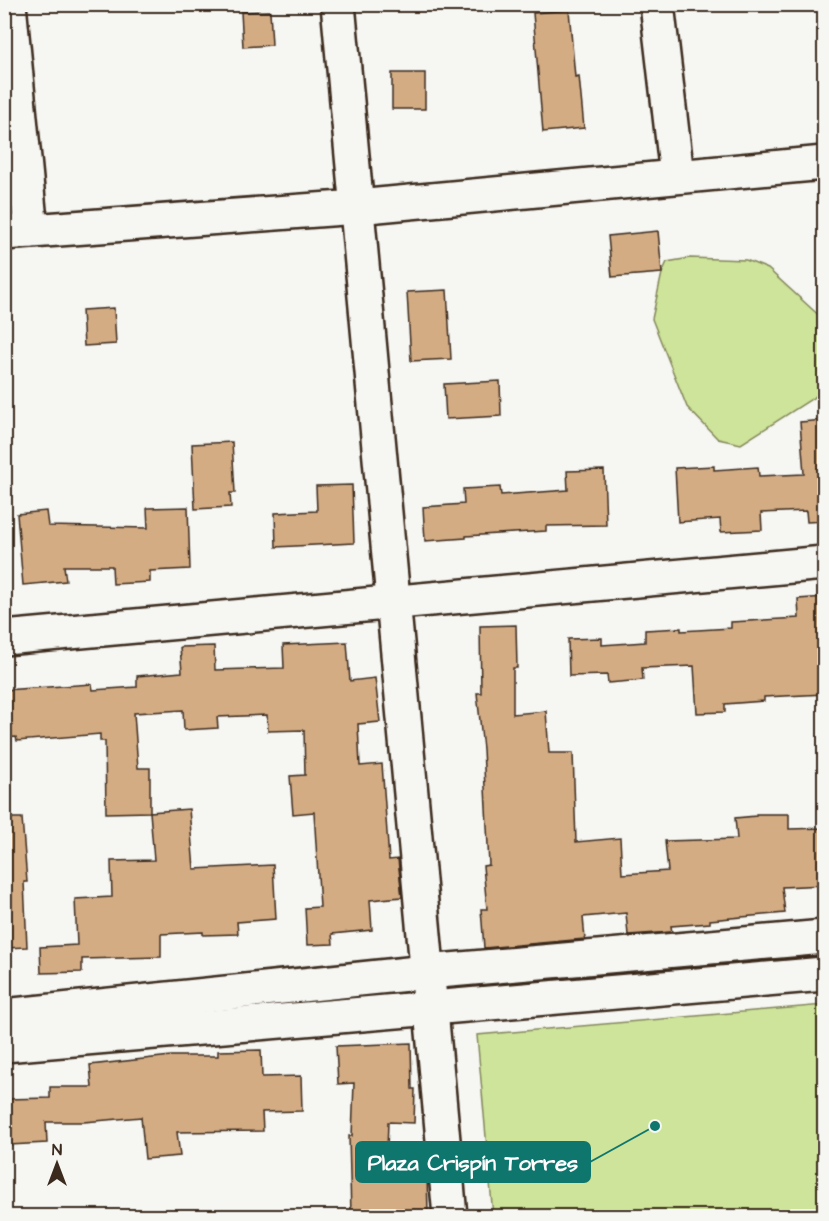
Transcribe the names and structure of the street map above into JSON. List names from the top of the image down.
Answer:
{
  "places": ["Plaza Crispín Torres"],
  "north": "top"
}
